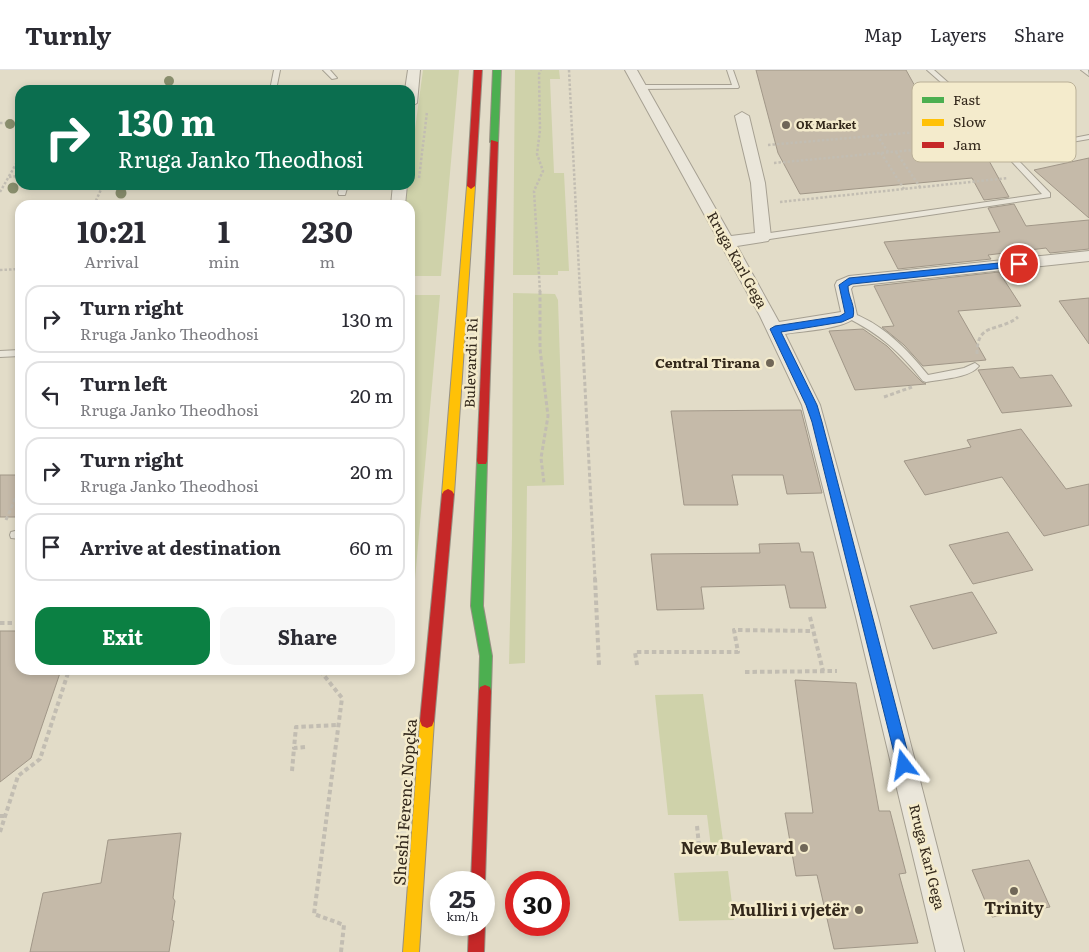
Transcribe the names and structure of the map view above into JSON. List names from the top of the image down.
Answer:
{
  "streets": {
    "main road": ["Bulevardi i Ri", "Sheshi Ferenc Nopçka"],
    "street": ["Rruga Karl Gega"]
  },
  "crossings": [
    ["Bulevardi i Ri", "Sheshi Ferenc Nopçka"]
  ],
  "places": [
    "OK Market",
    "Central Tirana",
    "New Bulevard",
    "Trinity",
    "Mulliri i vjetër"
  ],
  "legend": ["Fast", "Slow", "Jam"],
  "page": {
    "header": "Turnly",
    "nav": ["Map", "Layers", "Share"],
    "turn": ["130 m", "Rruga Janko Theodhosi"],
    "eta": [
      "10:21",
      "Arrival",
      "1",
      "min",
      "230",
      "m"
    ],
    "list": [
      {
        "name": "Turn right",
        "note": "Rruga Janko Theodhosi",
        "value": "130 m"
      },
      {
        "name": "Turn left",
        "note": "Rruga Janko Theodhosi",
        "value": "20 m"
      },
      {
        "name": "Turn right",
        "note": "Rruga Janko Theodhosi",
        "value": "20 m"
      },
      {
        "name": "Arrive at destination",
        "value": "60 m"
      }
    ],
    "buttons": ["Exit", "Share"],
    "speed": "25 km/h",
    "limit": "30"
  }
}
